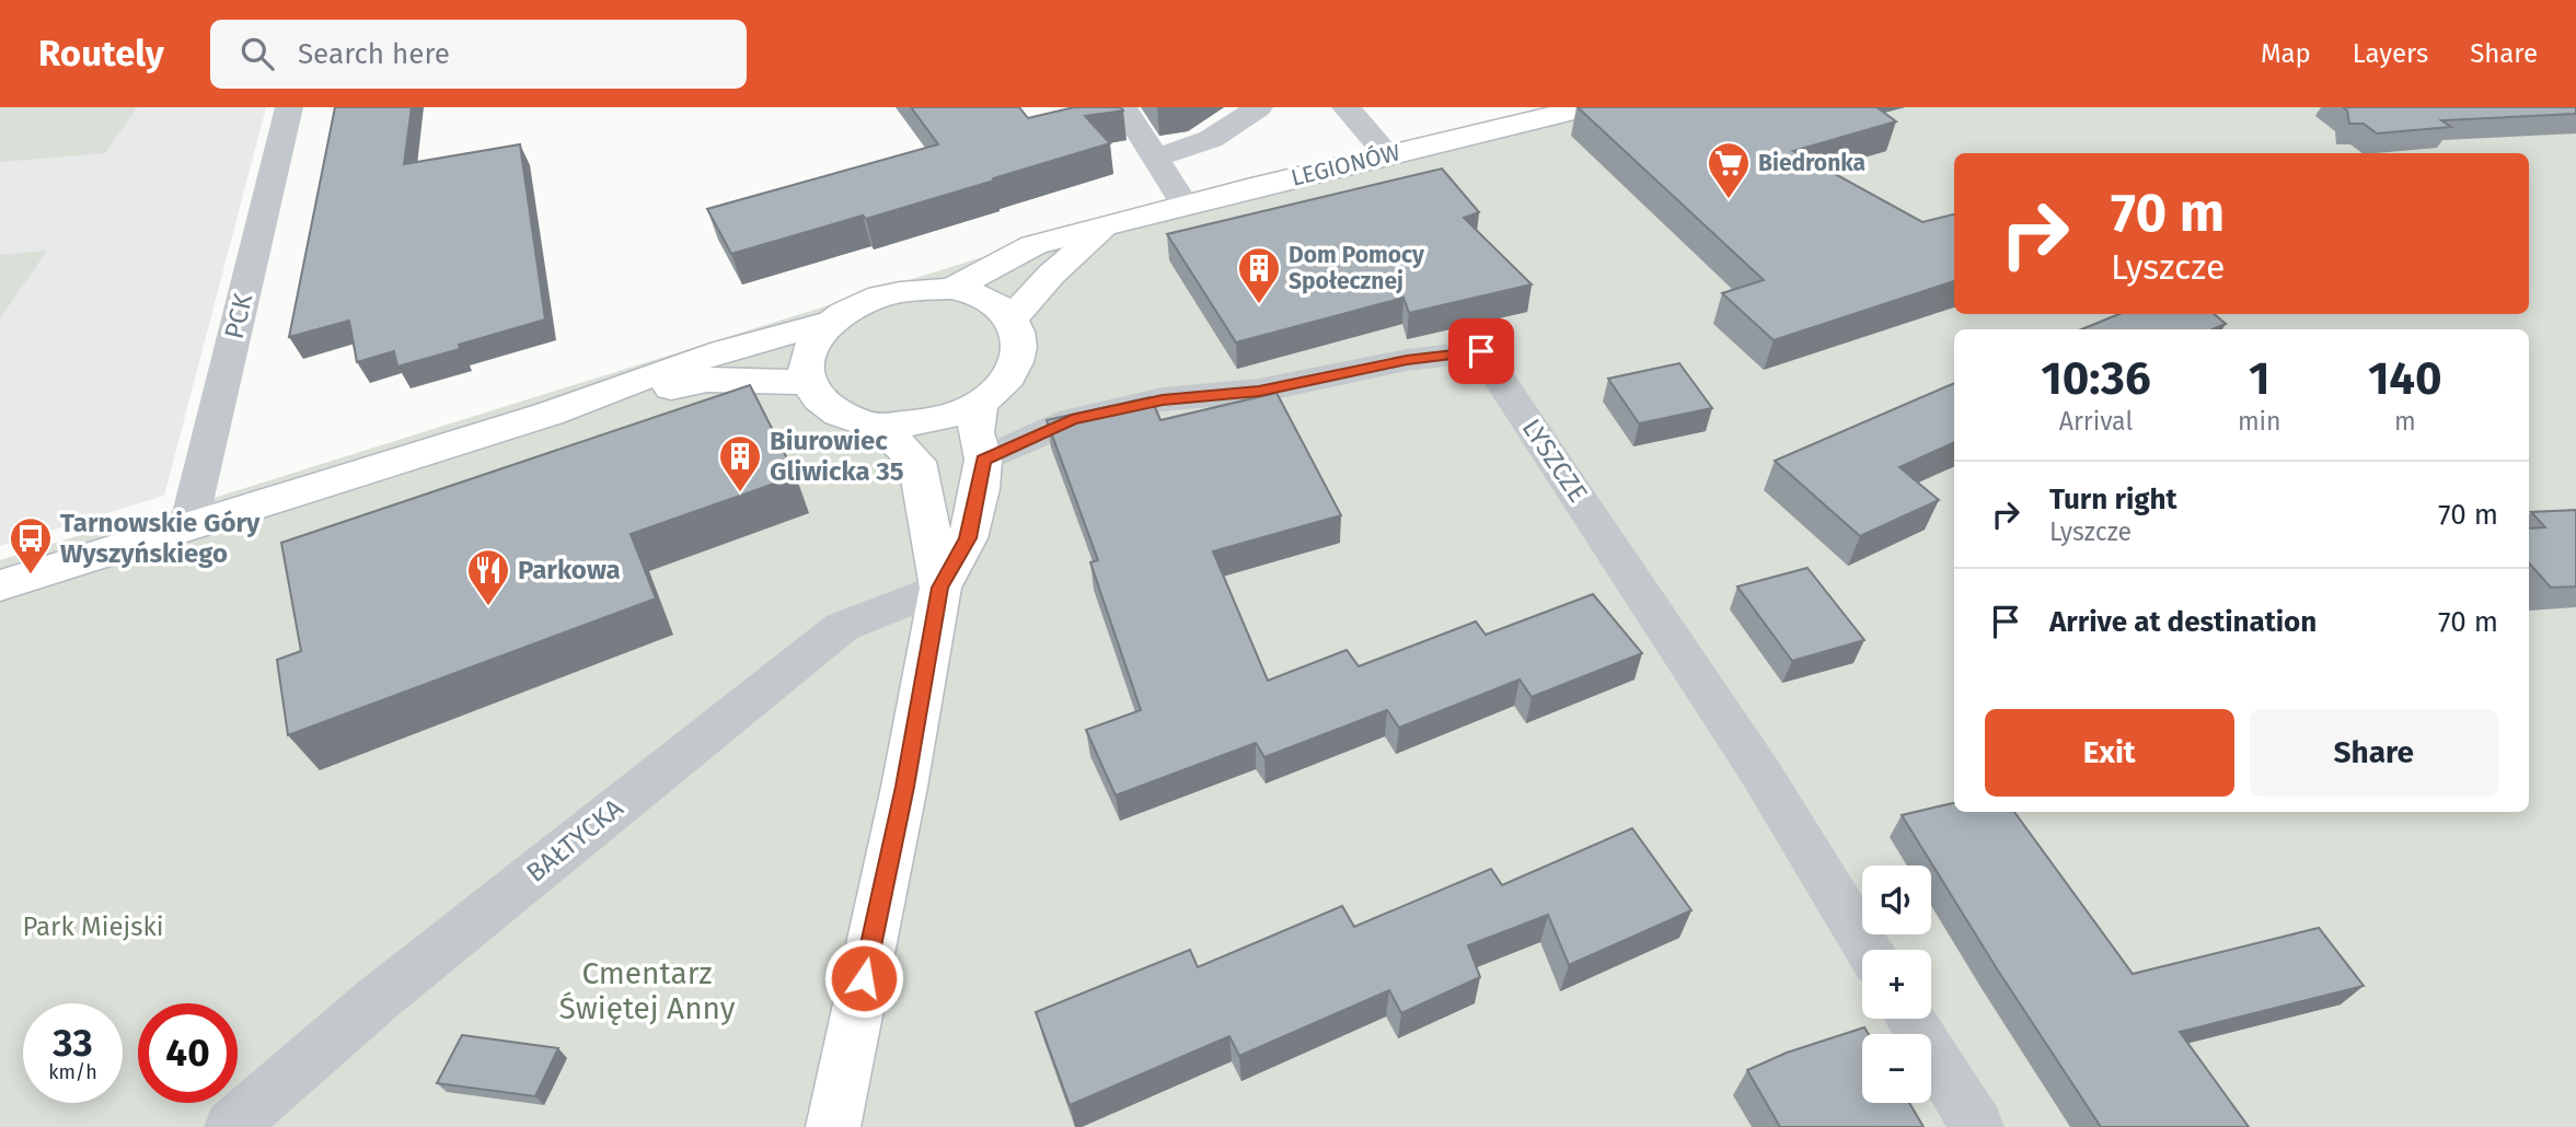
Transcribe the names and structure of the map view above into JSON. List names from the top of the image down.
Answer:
{
  "streets": {
    "street": [
      "LEGIONÓW",
      "PCK",
      "LYSZCZE",
      "BAŁTYCKA"
    ]
  },
  "parks": ["Park Miejski", "Cmentarz Świętej Anny"],
  "places": {
    "supermarket": ["Biedronka"],
    "building": ["Dom Pomocy Społecznej", "Biurowiec Gliwicka 35"],
    "bus stop": ["Tarnowskie Góry Wyszyńskiego"],
    "restaurant": ["Parkowa"]
  },
  "page": {
    "header": "Routely",
    "search": "Search here",
    "nav": ["Map", "Layers", "Share"],
    "turn": ["70 m", "Lyszcze"],
    "eta": [
      "10:36",
      "Arrival",
      "1",
      "min",
      "140",
      "m"
    ],
    "list": [
      {
        "name": "Turn right",
        "note": "Lyszcze",
        "value": "70 m"
      },
      {
        "name": "Arrive at destination",
        "value": "70 m"
      }
    ],
    "buttons": ["Exit", "Share"],
    "map_buttons": ["+", "−"],
    "speed": "33 km/h",
    "limit": "40"
  }
}
